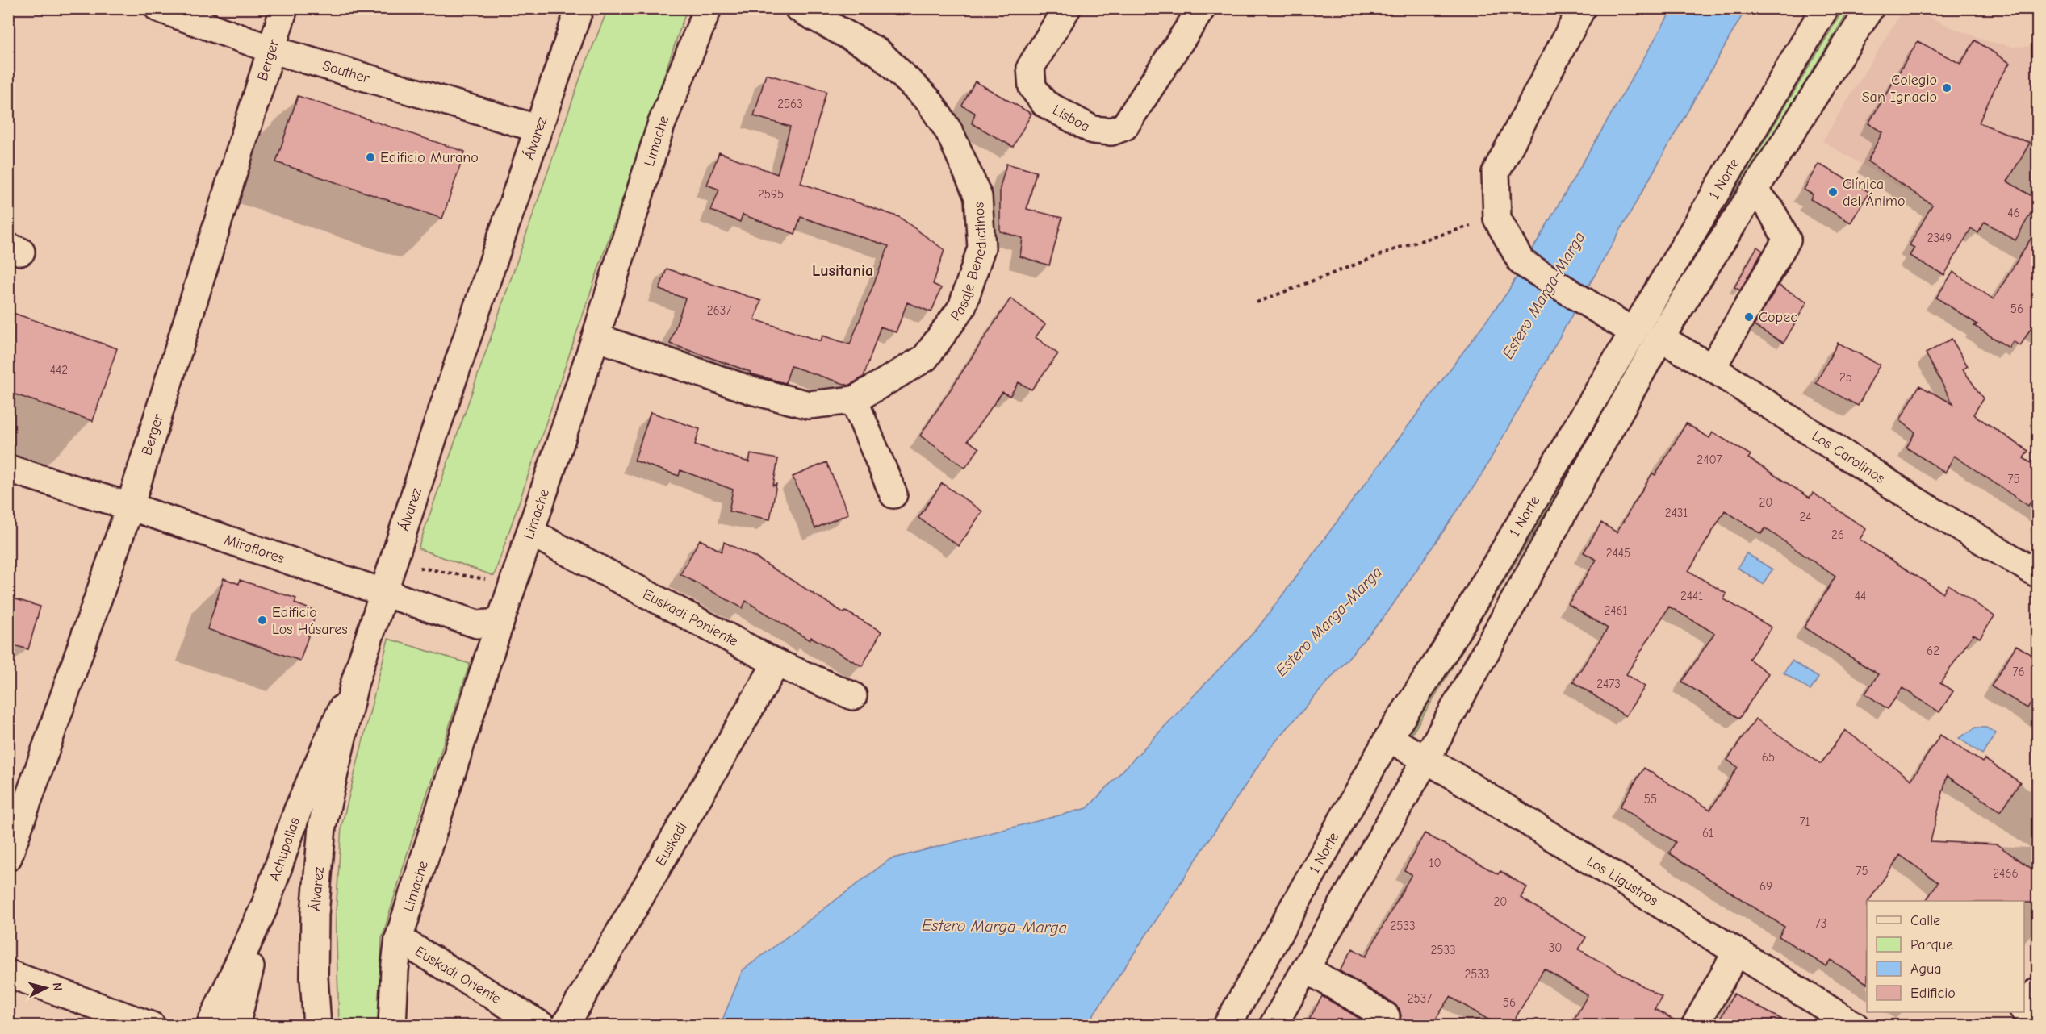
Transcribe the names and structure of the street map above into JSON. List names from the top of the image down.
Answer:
{
  "streets": {
    "street": [
      "Berger",
      "Souther",
      "Lisboa",
      "Álvarez",
      "Limache",
      "1 Norte",
      "Pasaje Benedictinos",
      "Los Carolinos",
      "Miraflores",
      "Euskadi Poniente",
      "Euskadi",
      "Achupallas",
      "Los Ligustros",
      "Euskadi Oriente"
    ]
  },
  "crossings": [
    ["Berger", "Souther"],
    ["Berger", "Miraflores"],
    ["Souther", "Álvarez"],
    ["Álvarez", "Miraflores"],
    ["Álvarez", "Achupallas"],
    ["Limache", "Pasaje Benedictinos"],
    ["Limache", "Miraflores"],
    ["Limache", "Euskadi Poniente"],
    ["Limache", "Euskadi Oriente"],
    ["1 Norte", "Los Ligustros"],
    ["Euskadi Poniente", "Euskadi"]
  ],
  "districts": ["Lusitania"],
  "water": ["Estero Marga-Marga"],
  "places": [
    "Colegio San Ignacio",
    "Edificio Murano",
    "Clínica del Ánimo",
    "Copec",
    "Edificio Los Húsares"
  ],
  "house_numbers": [
    "2563",
    "2595",
    "46",
    "2349",
    "56",
    "2637",
    "442",
    "25",
    "2407",
    "75",
    "20",
    "2431",
    "24",
    "26",
    "2445",
    "2441",
    "44",
    "2461",
    "62",
    "76",
    "2473",
    "65",
    "55",
    "71",
    "61",
    "10",
    "75",
    "2466",
    "69",
    "20",
    "73",
    "2533",
    "30",
    "2533",
    "2533",
    "2537",
    "56"
  ],
  "legend": [
    "Calle",
    "Parque",
    "Agua",
    "Edificio"
  ],
  "north": "right"
}
